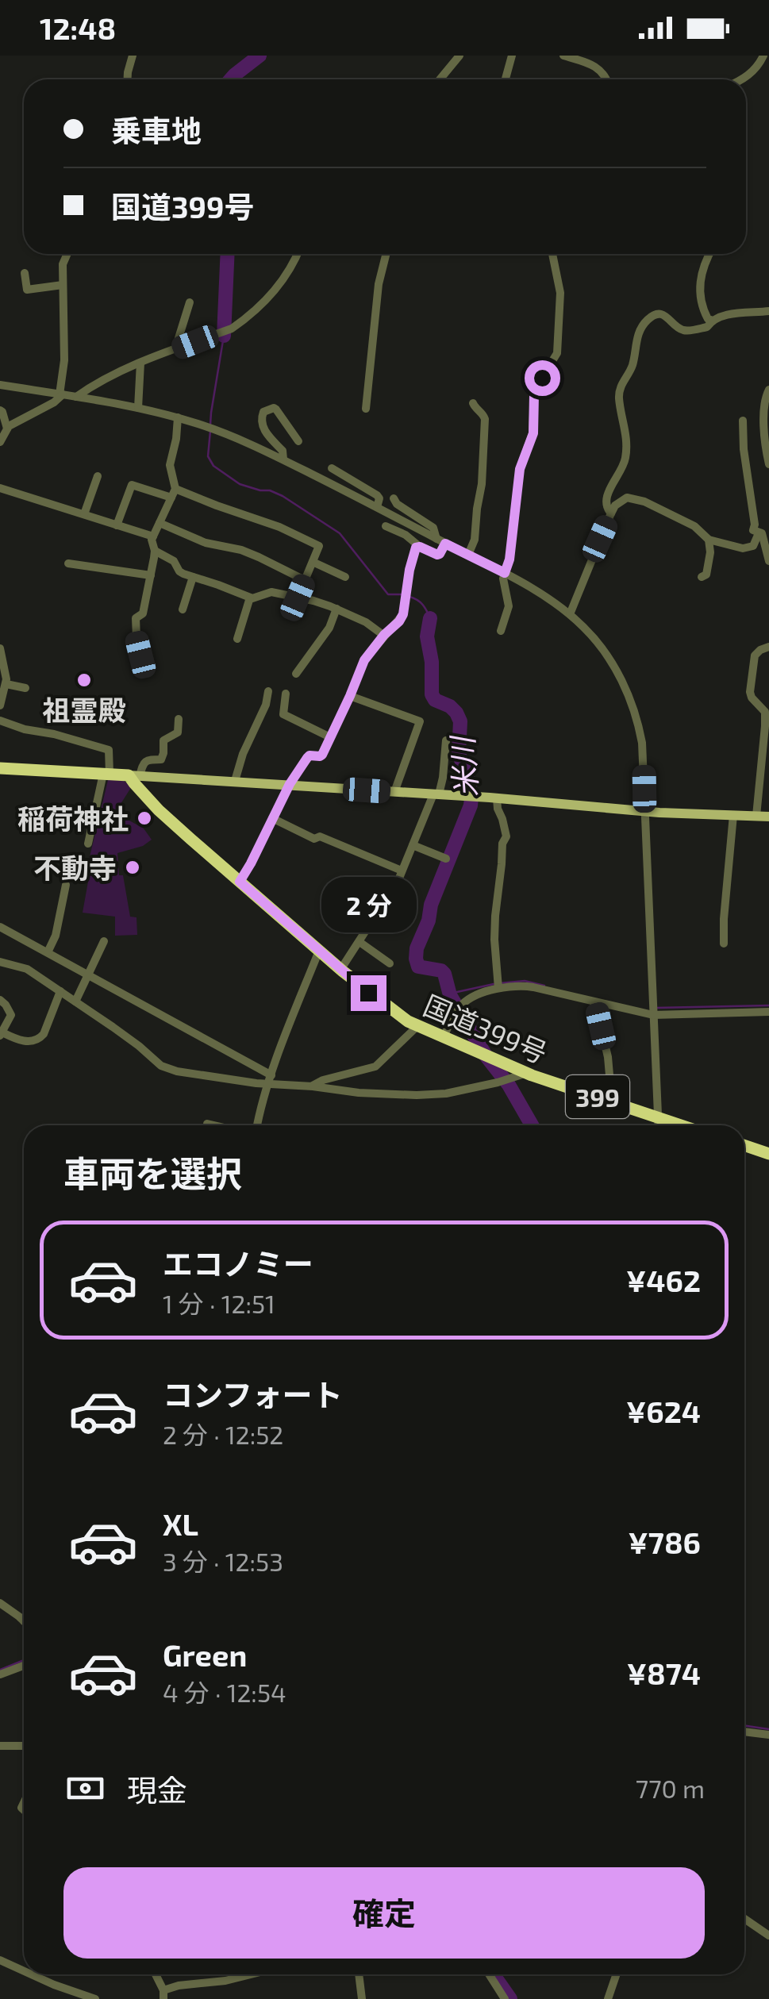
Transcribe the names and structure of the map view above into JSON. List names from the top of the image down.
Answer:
{
  "streets": {
    "highway": ["国道399号", "399"]
  },
  "water": ["米川"],
  "places": ["祖霊殿", "稲荷神社", "不動寺"],
  "page": {
    "status": "12:48",
    "banner": ["乗車地", "国道399号"],
    "bubble": "2 分",
    "heading": "車両を選択",
    "list": [
      {
        "name": "エコノミー",
        "note": "1 分 · 12:51",
        "value": "¥462"
      },
      {
        "name": "コンフォート",
        "note": "2 分 · 12:52",
        "value": "¥624"
      },
      {
        "name": "XL",
        "note": "3 分 · 12:53",
        "value": "¥786"
      },
      {
        "name": "Green",
        "note": "4 分 · 12:54",
        "value": "¥874"
      }
    ],
    "pay": ["現金", "770 m"],
    "buttons": "確定"
  }
}
